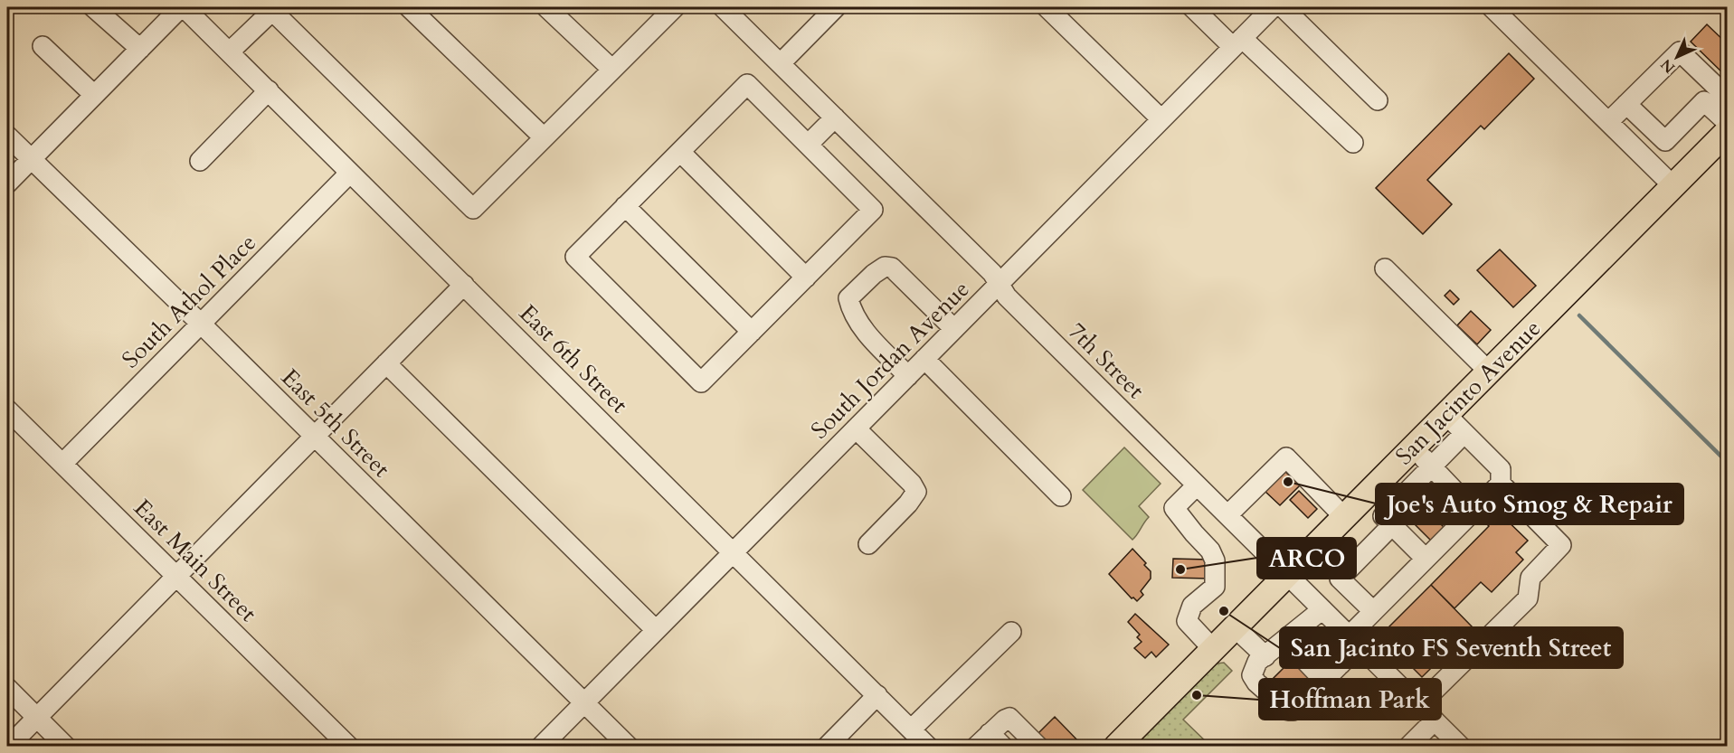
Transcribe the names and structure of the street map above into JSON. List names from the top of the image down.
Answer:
{
  "streets": {
    "main road": ["San Jacinto Avenue"],
    "street": [
      "South Athol Place",
      "East 6th Street",
      "South Jordan Avenue",
      "7th Street",
      "East 5th Street",
      "East Main Street"
    ]
  },
  "crossings": [
    ["South Athol Place", "East 6th Street"],
    ["South Athol Place", "East 5th Street"],
    ["South Athol Place", "East Main Street"],
    ["East 6th Street", "South Jordan Avenue"],
    ["South Jordan Avenue", "7th Street"],
    ["South Jordan Avenue", "East 5th Street"],
    ["7th Street", "San Jacinto Avenue"]
  ],
  "places": [
    "Joe's Auto Smog & Repair",
    "ARCO",
    "San Jacinto FS Seventh Street",
    "Hoffman Park"
  ],
  "north": "bottom left"
}
